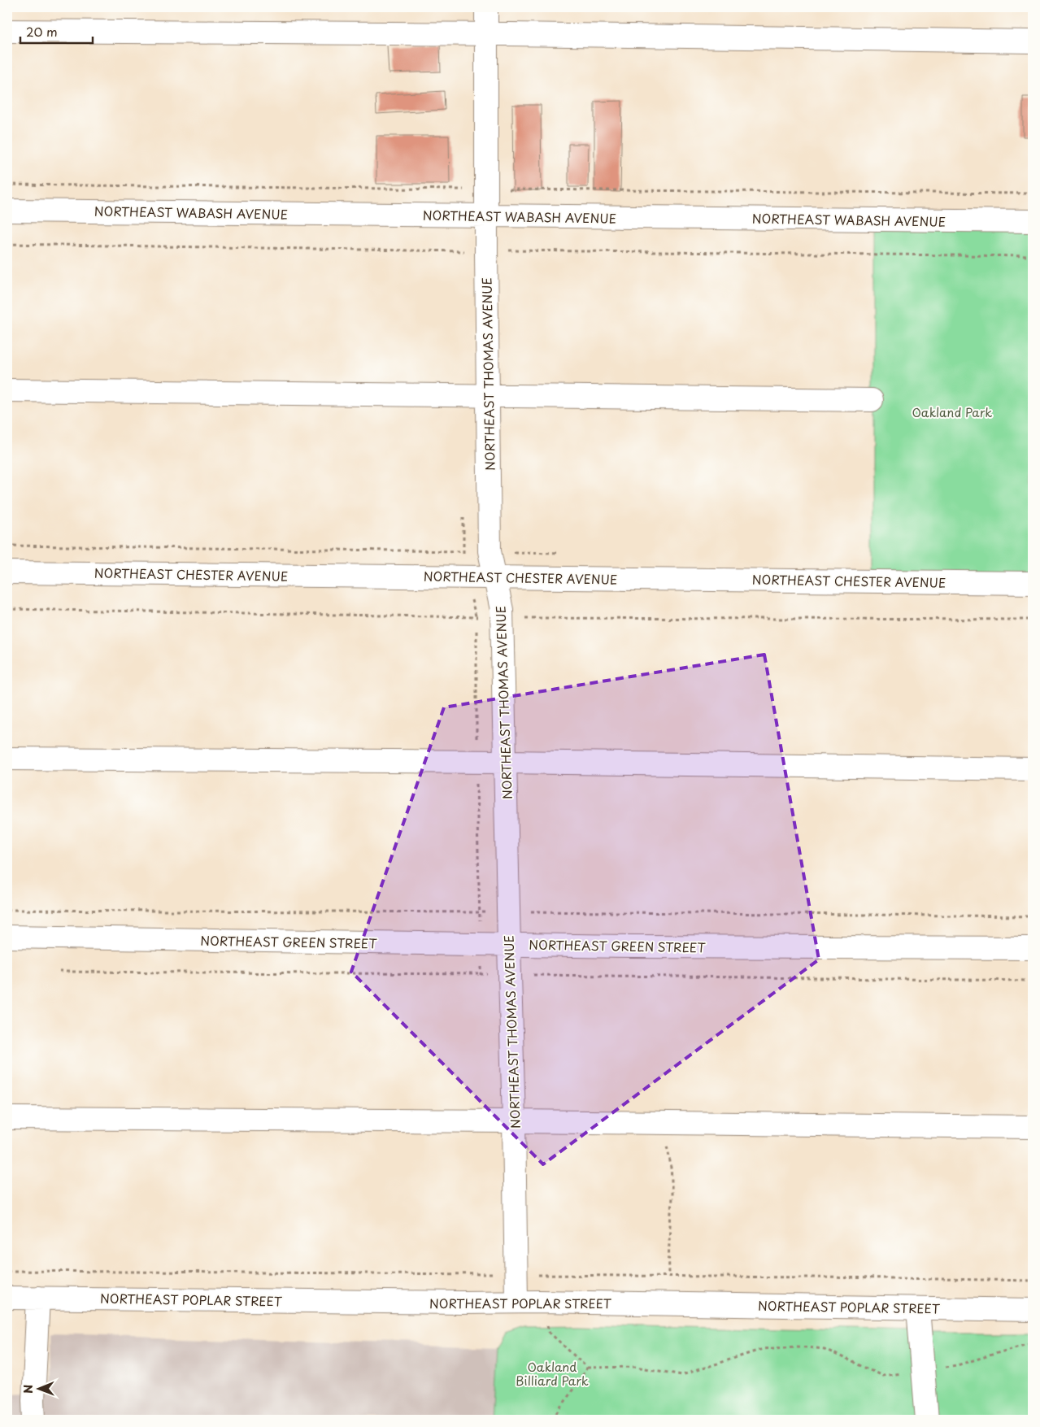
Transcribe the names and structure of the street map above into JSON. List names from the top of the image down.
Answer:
{
  "streets": {
    "street": [
      "NORTHEAST WABASH AVENUE",
      "NORTHEAST THOMAS AVENUE",
      "NORTHEAST CHESTER AVENUE",
      "NORTHEAST GREEN STREET",
      "NORTHEAST POPLAR STREET"
    ]
  },
  "crossings": [
    ["NORTHEAST WABASH AVENUE", "NORTHEAST THOMAS AVENUE"],
    ["NORTHEAST THOMAS AVENUE", "NORTHEAST CHESTER AVENUE"],
    ["NORTHEAST THOMAS AVENUE", "NORTHEAST GREEN STREET"],
    ["NORTHEAST THOMAS AVENUE", "NORTHEAST POPLAR STREET"]
  ],
  "parks": ["Oakland Park", "Oakland Billiard Park"],
  "scale_bar": "20 m",
  "north": "left"
}
